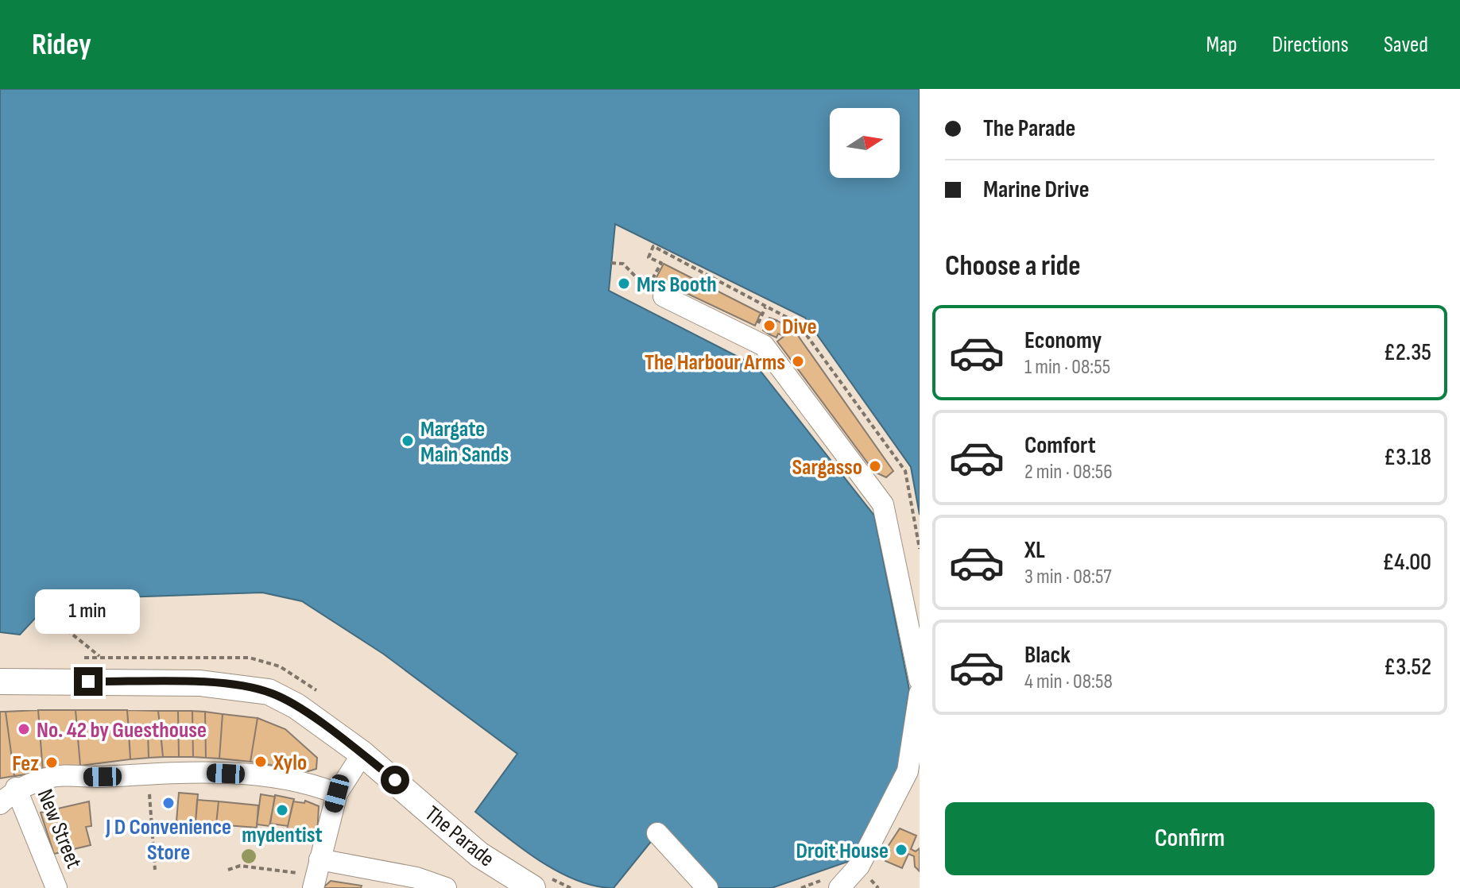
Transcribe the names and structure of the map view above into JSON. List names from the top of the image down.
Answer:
{
  "streets": {
    "main road": ["The Parade"],
    "street": ["New Street"]
  },
  "places": [
    "Mrs Booth",
    "Dive",
    "The Harbour Arms",
    "Margate Main Sands",
    "Sargasso",
    "No. 42 by Guesthouse",
    "Xylo",
    "Fez",
    "J D Convenience Store",
    "mydentist",
    "Droit House"
  ],
  "north": "right",
  "page": {
    "header": "Ridey",
    "nav": ["Map", "Directions", "Saved"],
    "banner": ["The Parade", "Marine Drive"],
    "heading": "Choose a ride",
    "list": [
      {
        "name": "Economy",
        "note": "1 min · 08:55",
        "value": "£2.35"
      },
      {
        "name": "Comfort",
        "note": "2 min · 08:56",
        "value": "£3.18"
      },
      {
        "name": "XL",
        "note": "3 min · 08:57",
        "value": "£4.00"
      },
      {
        "name": "Black",
        "note": "4 min · 08:58",
        "value": "£3.52"
      }
    ],
    "bubble": "1 min",
    "buttons": "Confirm"
  }
}
